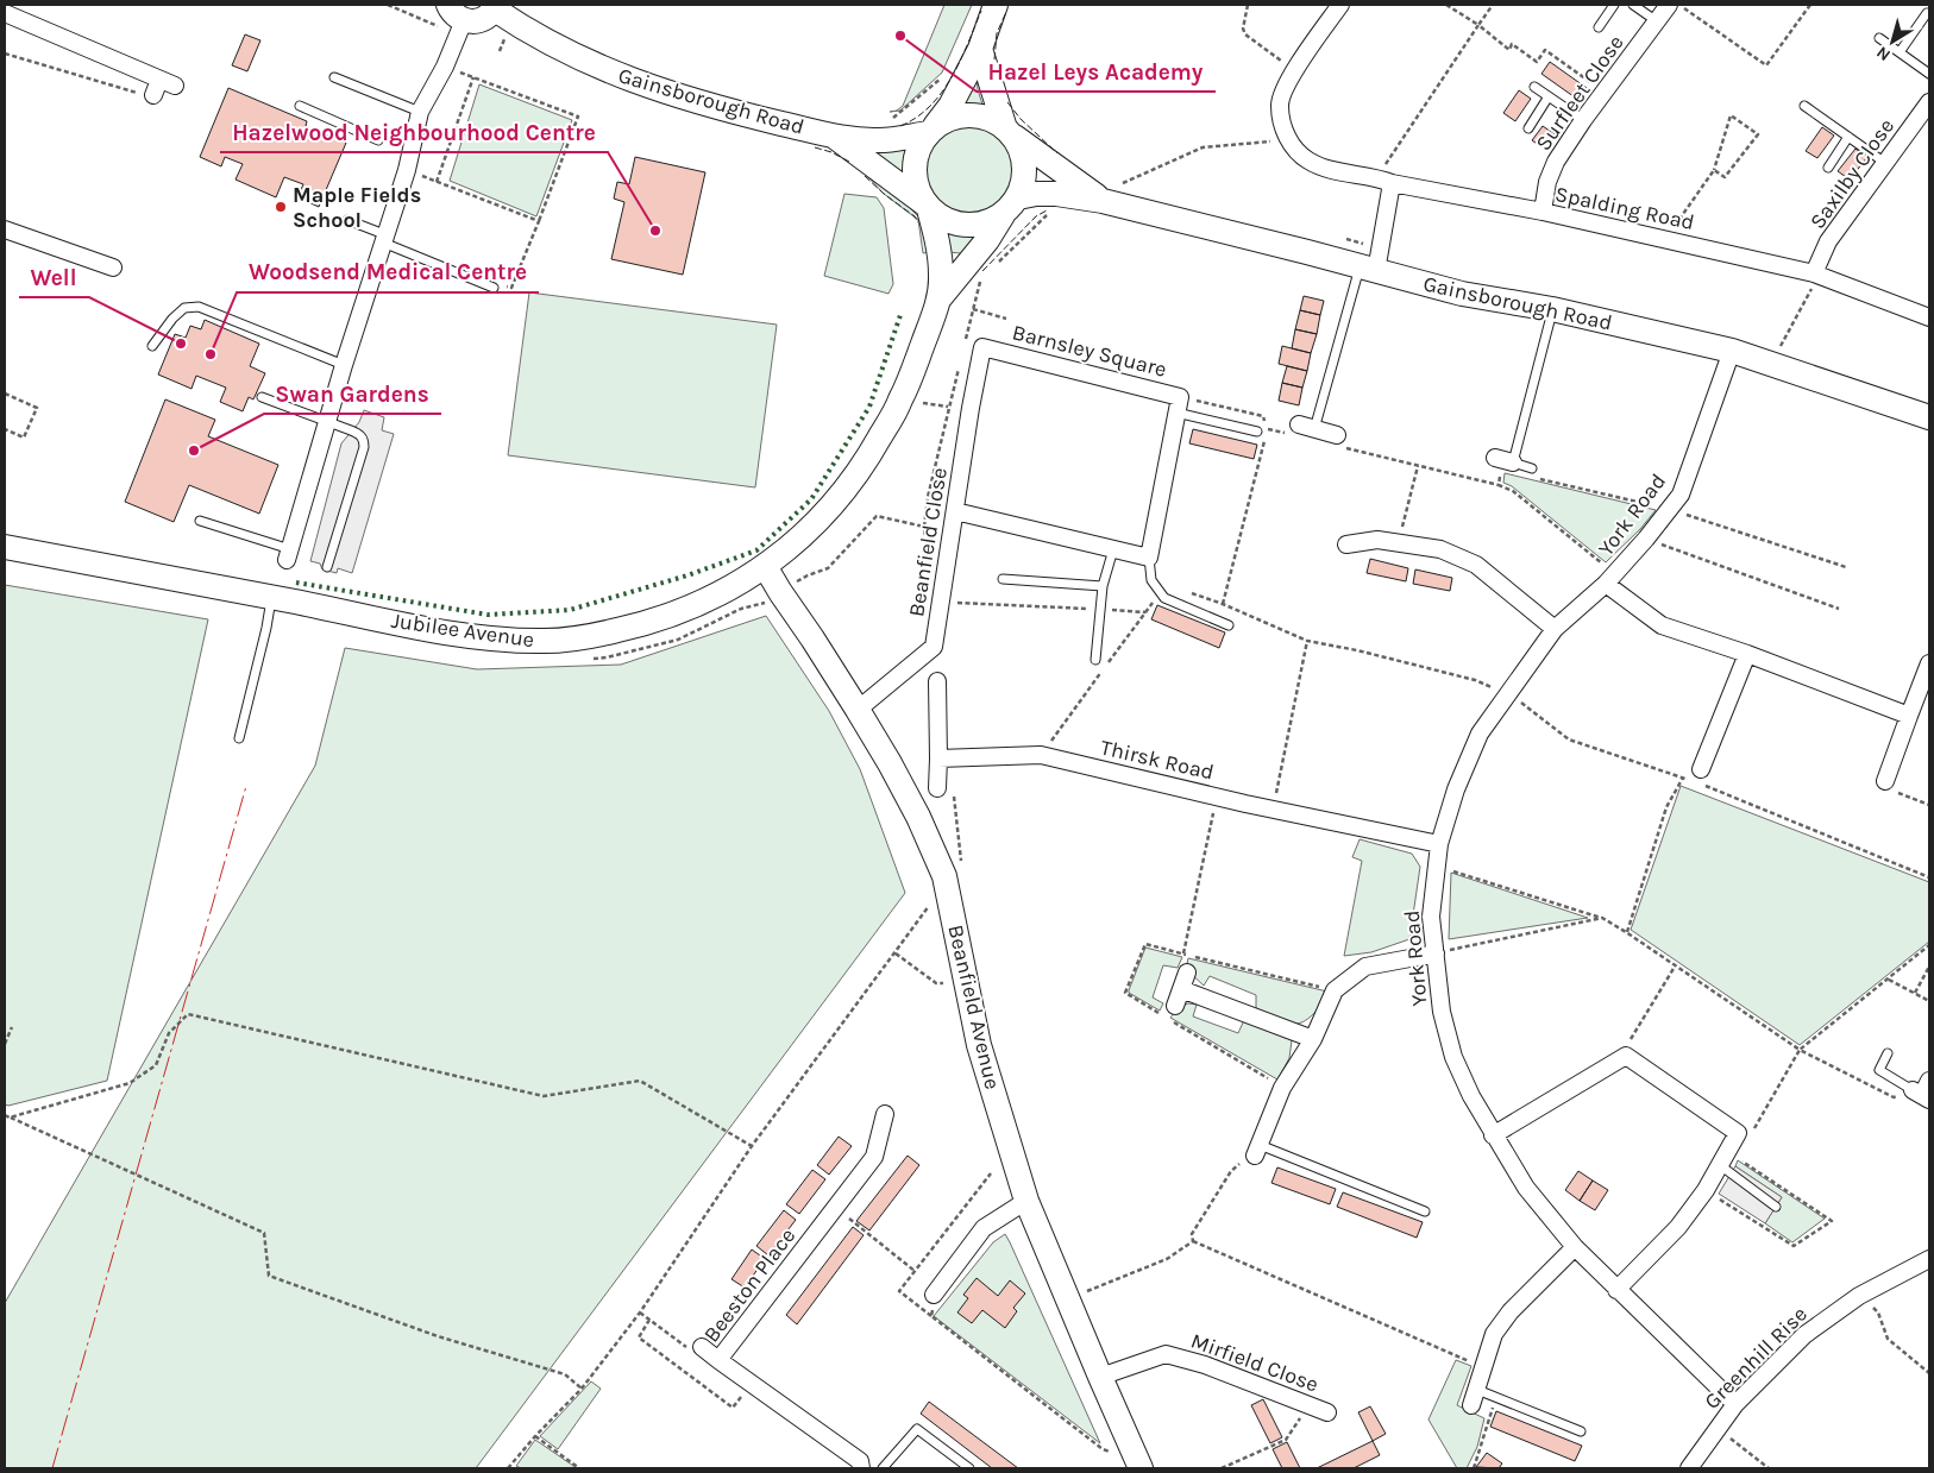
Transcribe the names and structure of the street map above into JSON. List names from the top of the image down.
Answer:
{
  "streets": {
    "street": [
      "Surfleet Close",
      "Gainsborough Road",
      "Saxilby Close",
      "Spalding Road",
      "Barnsley Square",
      "York Road",
      "Beanfield Close",
      "Jubilee Avenue",
      "Thirsk Road",
      "Beanfield Avenue",
      "Beeston Place",
      "Greenhill Rise",
      "Mirfield Close"
    ]
  },
  "crossings": [
    ["Surfleet Close", "Spalding Road"],
    ["Gainsborough Road", "York Road"],
    ["Gainsborough Road", "Jubilee Avenue"],
    ["Saxilby Close", "Spalding Road"],
    ["Barnsley Square", "Beanfield Close"],
    ["York Road", "Thirsk Road"],
    ["York Road", "Greenhill Rise"],
    ["Beanfield Close", "Beanfield Avenue"],
    ["Jubilee Avenue", "Beanfield Avenue"],
    ["Beanfield Avenue", "Mirfield Close"]
  ],
  "places": [
    "Hazel Leys Academy",
    "Maple Fields School",
    "Hazelwood Neighbourhood Centre",
    "Well",
    "Woodsend Medical Centre",
    "Swan Gardens"
  ],
  "north": "bottom left"
}
